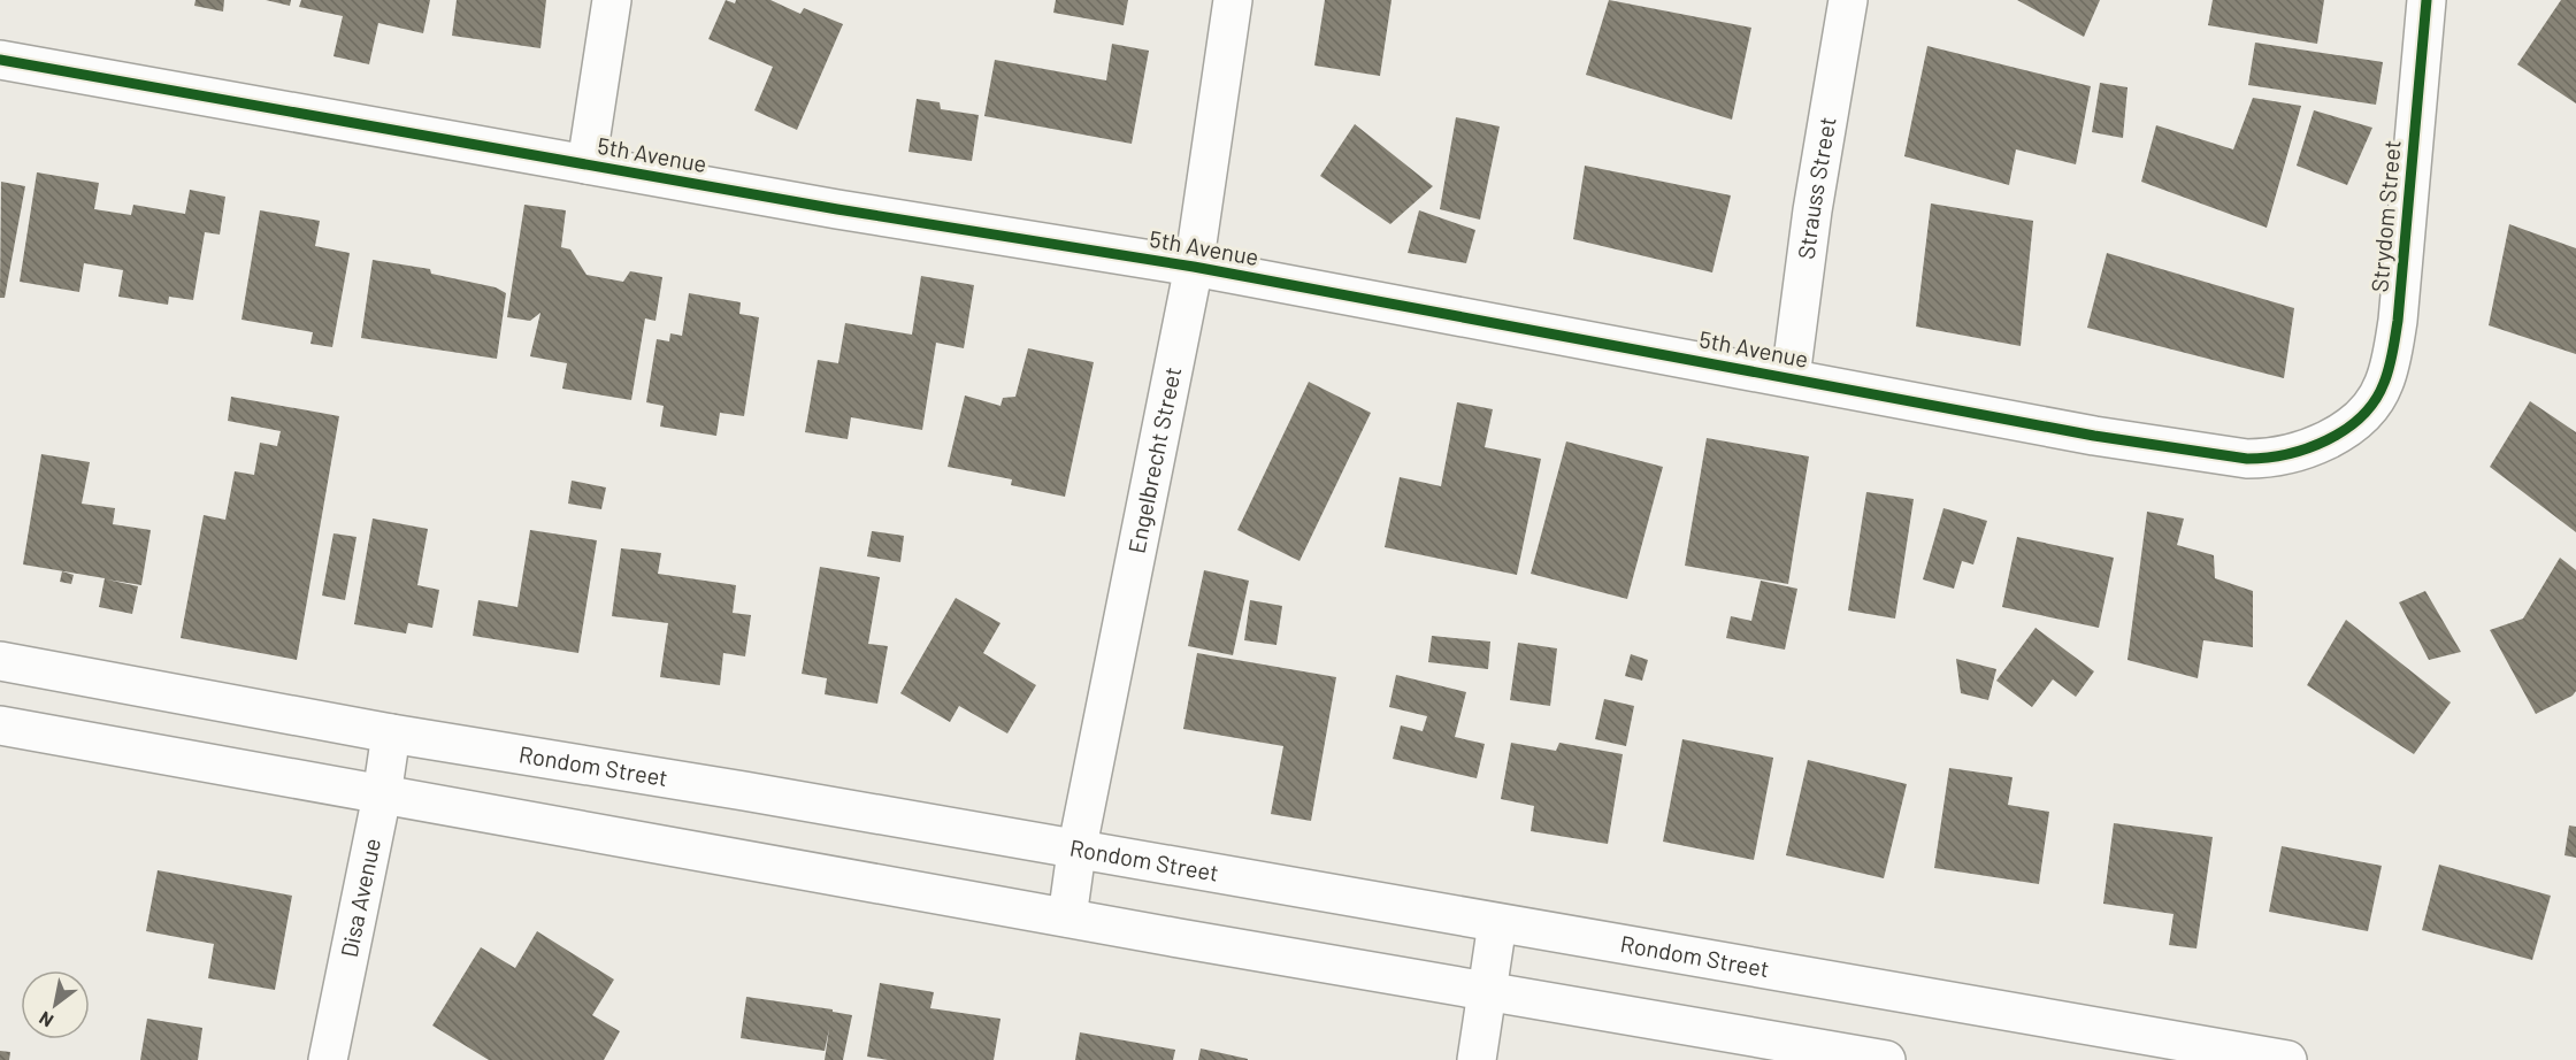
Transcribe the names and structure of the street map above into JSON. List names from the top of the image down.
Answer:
{
  "streets": {
    "street": [
      "5th Avenue",
      "Strauss Street",
      "Strydom Street",
      "Engelbrecht Street",
      "Rondom Street",
      "Disa Avenue"
    ]
  },
  "crossings": [
    ["5th Avenue", "Strauss Street"],
    ["5th Avenue", "Strydom Street"],
    ["5th Avenue", "Engelbrecht Street"],
    ["Engelbrecht Street", "Rondom Street"],
    ["Rondom Street", "Disa Avenue"]
  ],
  "north": "bottom left"
}
